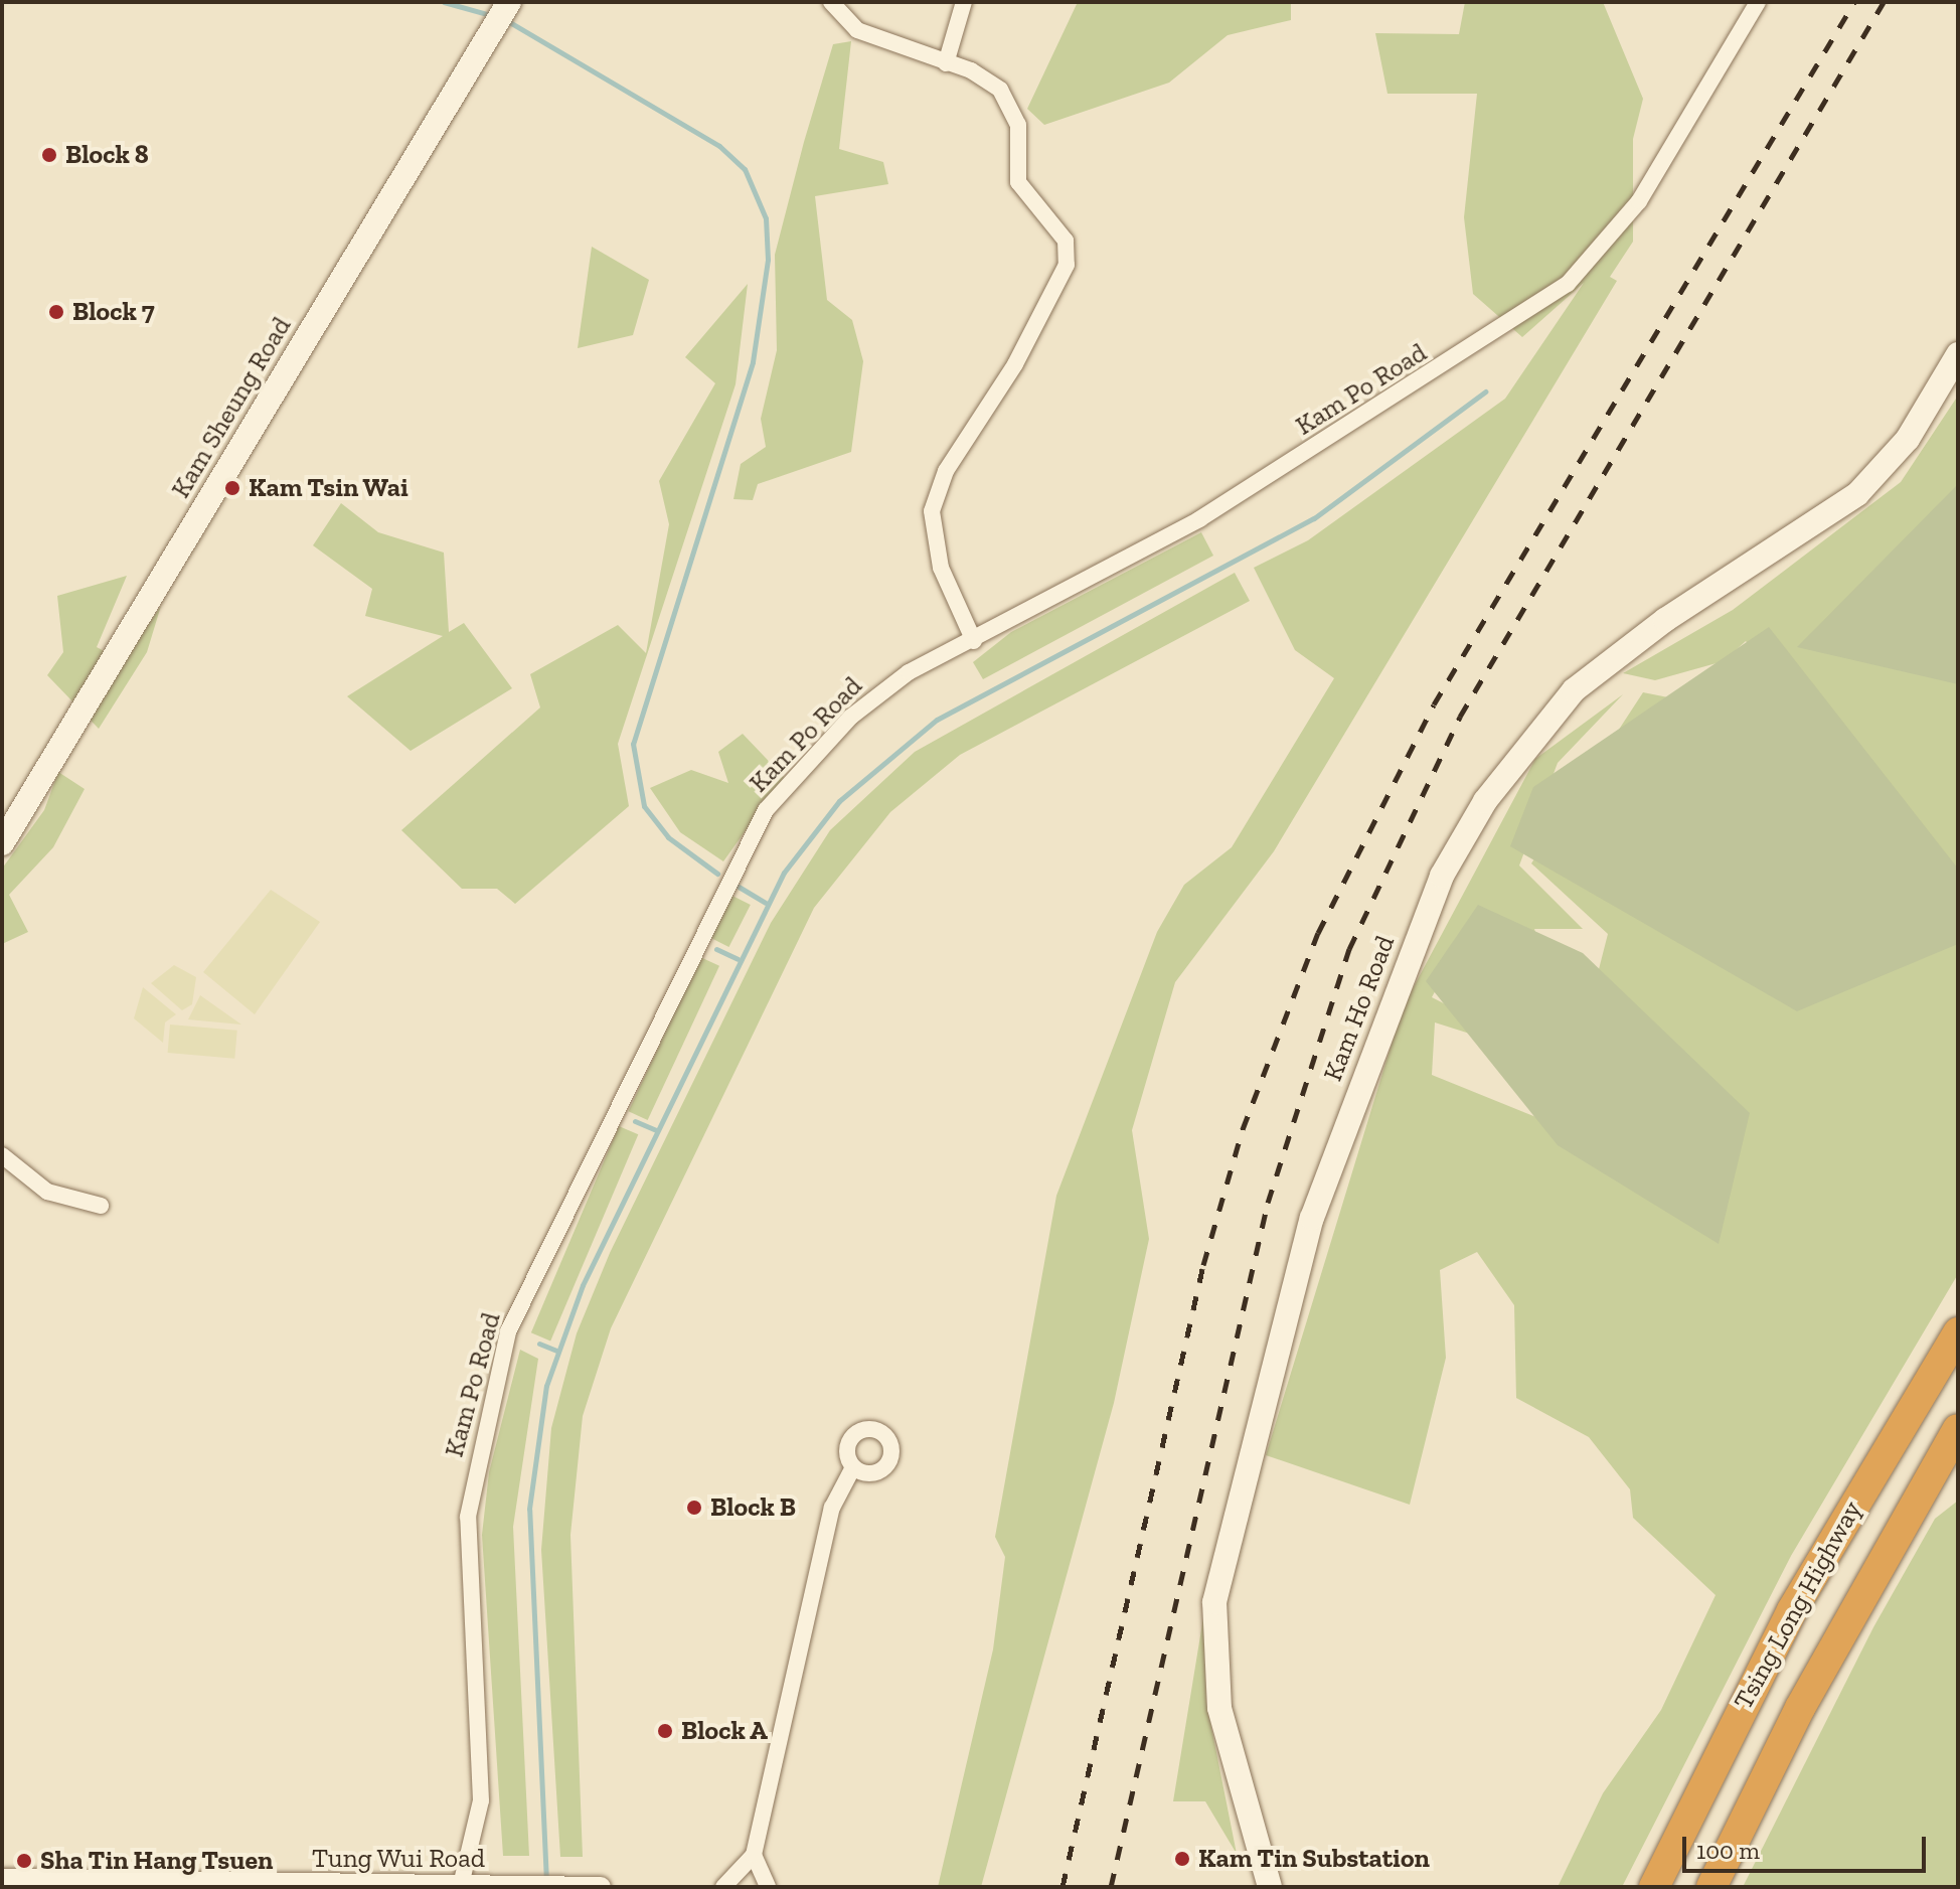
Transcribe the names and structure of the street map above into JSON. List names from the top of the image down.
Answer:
{
  "streets": {
    "highway": ["Tsing Long Highway"],
    "main road": ["Kam Sheung Road", "Kam Ho Road"],
    "street": ["Kam Po Road", "Tung Wui Road"]
  },
  "crossings": [
    ["Kam Po Road", "Tung Wui Road"]
  ],
  "places": [
    "Block 8",
    "Block 7",
    "Kam Tsin Wai",
    "Block B",
    "Block A",
    "Kam Tin Substation",
    "Sha Tin Hang Tsuen"
  ],
  "scale_bar": "100 m"
}
